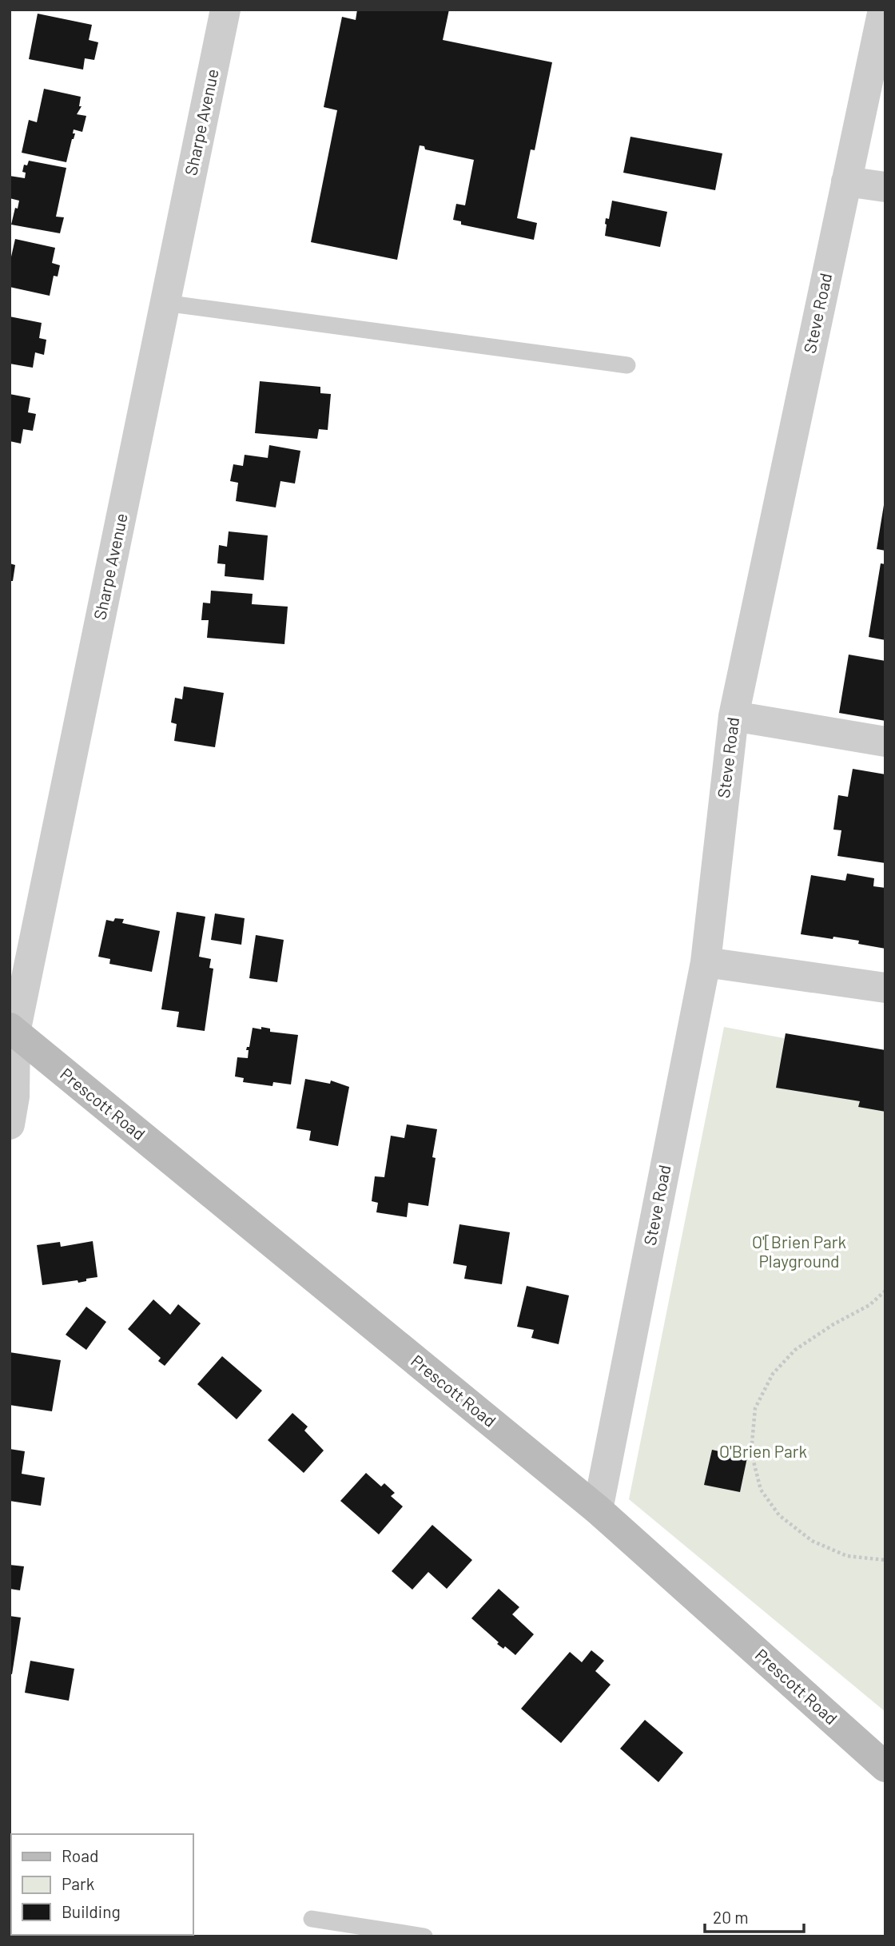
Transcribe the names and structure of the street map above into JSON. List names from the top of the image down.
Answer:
{
  "streets": {
    "main road": ["Prescott Road"],
    "street": ["Sharpe Avenue", "Steve Road"]
  },
  "crossings": [
    ["Sharpe Avenue", "Prescott Road"],
    ["Steve Road", "Prescott Road"]
  ],
  "parks": ["O'[Brien Park Playground", "O'Brien Park"],
  "legend": ["Road", "Park", "Building"],
  "scale_bar": "20 m"
}
